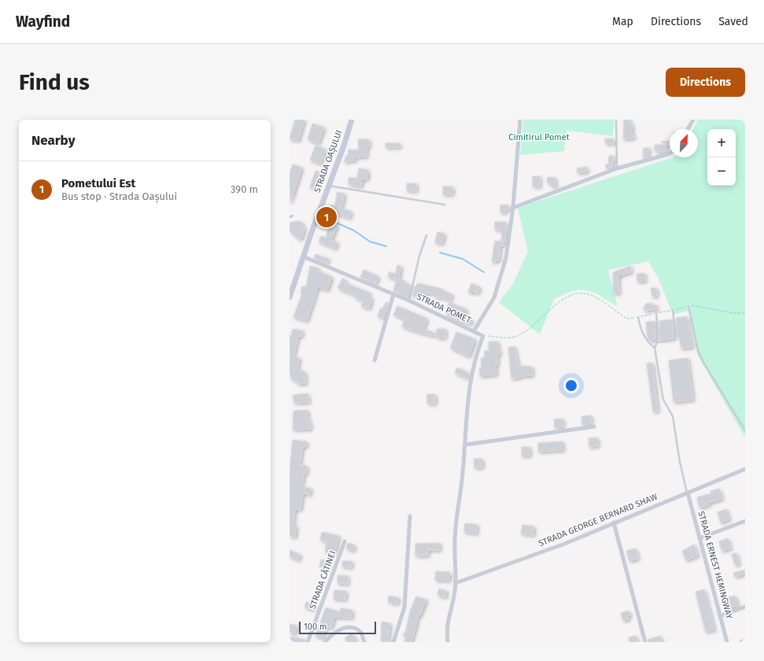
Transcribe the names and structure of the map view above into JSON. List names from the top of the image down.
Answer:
{
  "streets": {
    "main road": ["STRADA OAȘULUI"],
    "street": [
      "STRADA POMET",
      "STRADA GEORGE BERNARD SHAW",
      "STRADA ERNEST HEMINGWAY",
      "STRADA CĂTINEI"
    ]
  },
  "crossings": [
    ["STRADA OAȘULUI", "STRADA POMET"],
    ["STRADA GEORGE BERNARD SHAW", "STRADA ERNEST HEMINGWAY"]
  ],
  "parks": ["Cimitirul Pomet"],
  "scale_bar": "100 m",
  "north": "top right",
  "page": {
    "header": "Wayfind",
    "nav": ["Map", "Directions", "Saved"],
    "buttons": "Directions",
    "title": "Find us",
    "heading": "Nearby",
    "map_buttons": ["+", "−"],
    "list": [
      {
        "mark": "1",
        "name": "Pometului Est",
        "note": "Bus stop · Strada Oașului",
        "value": "390 m"
      }
    ],
    "pins": "1",
    "scale": "100 m"
  }
}
